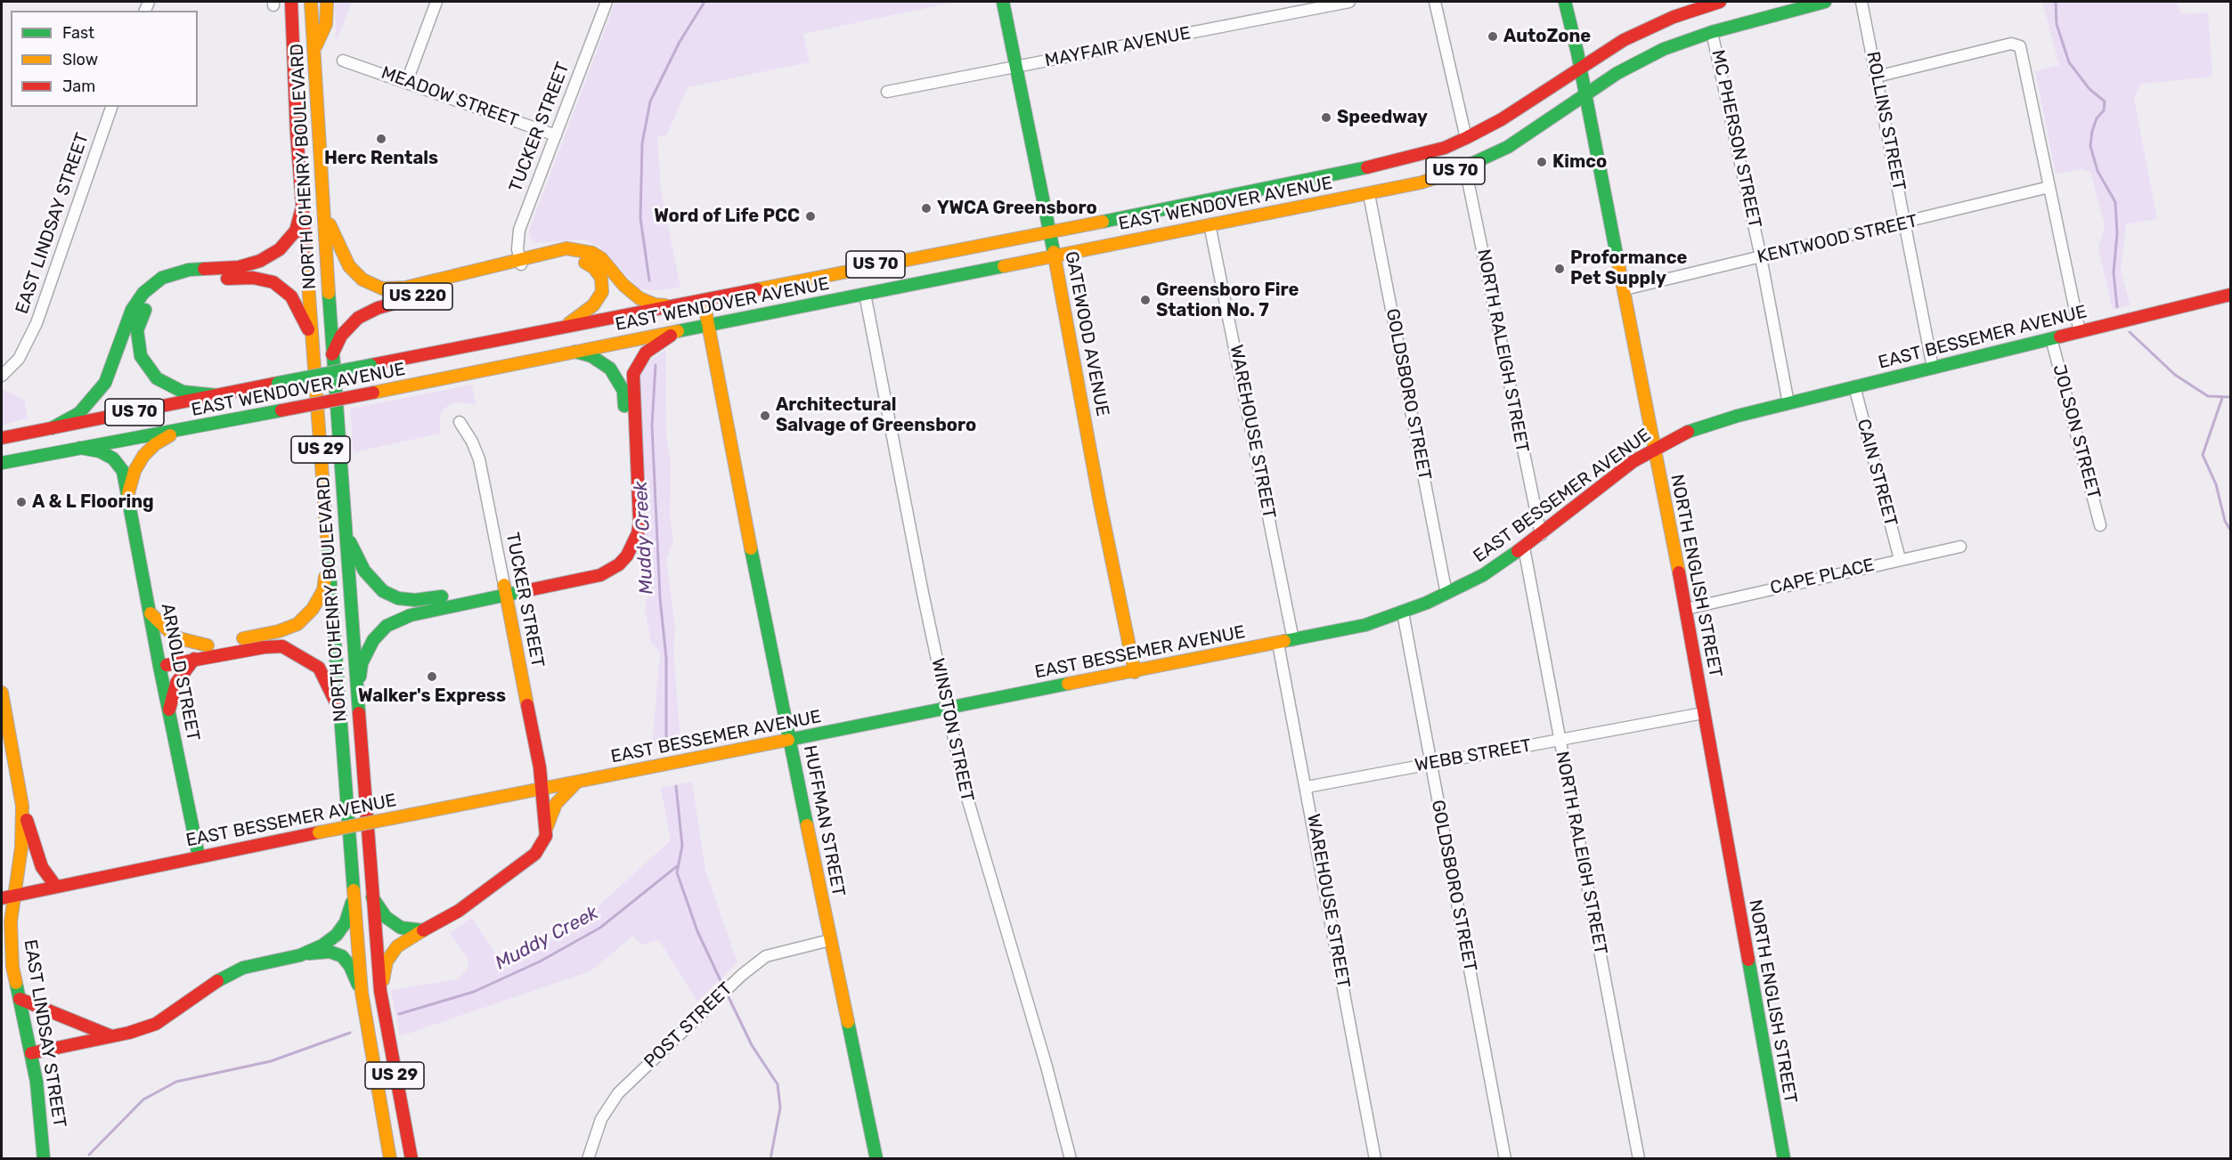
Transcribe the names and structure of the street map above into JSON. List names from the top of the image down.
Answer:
{
  "streets": {
    "main road": [
      "TUCKER STREET",
      "NORTH O'HENRY BOULEVARD",
      "US 70",
      "EAST WENDOVER AVENUE",
      "EAST LINDSAY STREET",
      "US 220",
      "GATEWOOD AVENUE",
      "EAST BESSEMER AVENUE",
      "US 29",
      "NORTH ENGLISH STREET",
      "ARNOLD STREET",
      "HUFFMAN STREET"
    ],
    "street": [
      "MAYFAIR AVENUE",
      "MEADOW STREET",
      "ROLLINS STREET",
      "MC PHERSON STREET",
      "KENTWOOD STREET",
      "NORTH RALEIGH STREET",
      "GOLDSBORO STREET",
      "WAREHOUSE STREET",
      "JOLSON STREET",
      "CAIN STREET",
      "CAPE PLACE",
      "WINSTON STREET",
      "WEBB STREET",
      "POST STREET"
    ]
  },
  "crossings": [
    ["MAYFAIR AVENUE", "GATEWOOD AVENUE"],
    ["MEADOW STREET", "TUCKER STREET"],
    ["ROLLINS STREET", "KENTWOOD STREET"],
    ["ROLLINS STREET", "EAST BESSEMER AVENUE"],
    ["TUCKER STREET", "US 220"],
    ["TUCKER STREET", "EAST BESSEMER AVENUE"],
    ["MC PHERSON STREET", "EAST WENDOVER AVENUE"],
    ["MC PHERSON STREET", "KENTWOOD STREET"],
    ["MC PHERSON STREET", "EAST BESSEMER AVENUE"],
    ["NORTH O'HENRY BOULEVARD", "US 220"],
    ["EAST WENDOVER AVENUE", "US 220"],
    ["EAST WENDOVER AVENUE", "GATEWOOD AVENUE"],
    ["EAST WENDOVER AVENUE", "NORTH RALEIGH STREET"],
    ["EAST WENDOVER AVENUE", "GOLDSBORO STREET"],
    ["EAST WENDOVER AVENUE", "WAREHOUSE STREET"],
    ["EAST WENDOVER AVENUE", "NORTH ENGLISH STREET"],
    ["EAST WENDOVER AVENUE", "ARNOLD STREET"],
    ["EAST WENDOVER AVENUE", "WINSTON STREET"],
    ["EAST WENDOVER AVENUE", "HUFFMAN STREET"],
    ["EAST LINDSAY STREET", "EAST BESSEMER AVENUE"],
    ["KENTWOOD STREET", "NORTH ENGLISH STREET"],
    ["GATEWOOD AVENUE", "EAST BESSEMER AVENUE"],
    ["EAST BESSEMER AVENUE", "NORTH RALEIGH STREET"],
    ["EAST BESSEMER AVENUE", "GOLDSBORO STREET"],
    ["EAST BESSEMER AVENUE", "WAREHOUSE STREET"],
    ["EAST BESSEMER AVENUE", "JOLSON STREET"],
    ["EAST BESSEMER AVENUE", "CAIN STREET"],
    ["EAST BESSEMER AVENUE", "NORTH ENGLISH STREET"],
    ["EAST BESSEMER AVENUE", "ARNOLD STREET"],
    ["EAST BESSEMER AVENUE", "WINSTON STREET"],
    ["EAST BESSEMER AVENUE", "HUFFMAN STREET"],
    ["NORTH RALEIGH STREET", "WEBB STREET"],
    ["GOLDSBORO STREET", "WEBB STREET"],
    ["WAREHOUSE STREET", "WEBB STREET"],
    ["CAIN STREET", "CAPE PLACE"],
    ["NORTH ENGLISH STREET", "CAPE PLACE"],
    ["NORTH ENGLISH STREET", "WEBB STREET"],
    ["HUFFMAN STREET", "POST STREET"]
  ],
  "water": ["Muddy Creek"],
  "places": [
    "AutoZone",
    "Speedway",
    "Herc Rentals",
    "Kimco",
    "YWCA Greensboro",
    "Word of Life PCC",
    "Proformance Pet Supply",
    "Greensboro Fire Station No. 7",
    "Architectural Salvage of Greensboro",
    "A & L Flooring",
    "Walker's Express"
  ],
  "legend": ["Fast", "Slow", "Jam"]
}
